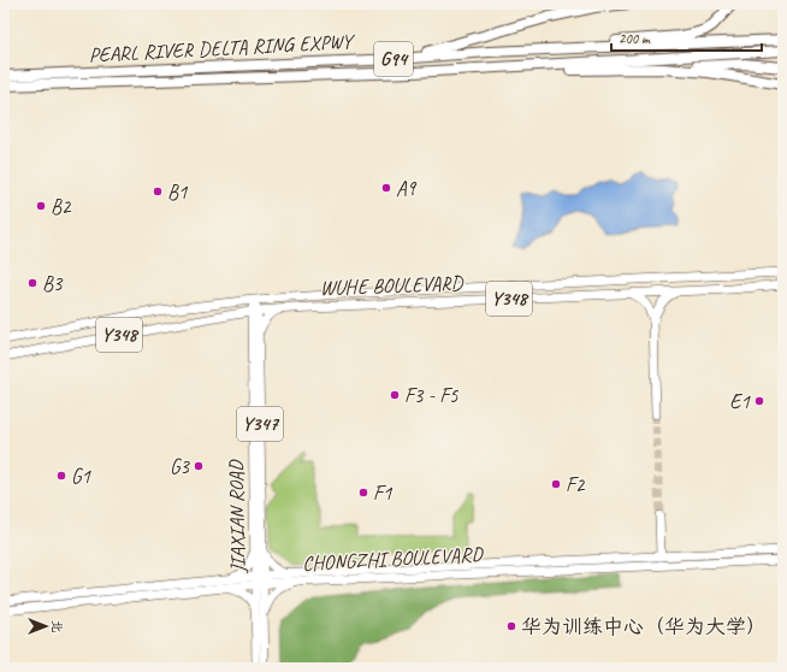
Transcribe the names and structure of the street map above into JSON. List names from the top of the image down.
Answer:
{
  "streets": {
    "highway": ["PEARL RIVER DELTA RING EXPWY", "G94"],
    "main road": [
      "WUHE BOULEVARD",
      "Y348",
      "Y347",
      "JIAXIAN ROAD",
      "CHONGZHI BOULEVARD"
    ]
  },
  "crossings": [
    ["WUHE BOULEVARD", "JIAXIAN ROAD"],
    ["JIAXIAN ROAD", "CHONGZHI BOULEVARD"]
  ],
  "places": [
    "A9",
    "B1",
    "B2",
    "B3",
    "F3 - F5",
    "E1",
    "G3",
    "G1",
    "F2",
    "F1",
    "华为训练中心（华为大学）"
  ],
  "scale_bar": "200 m",
  "north": "right"
}
